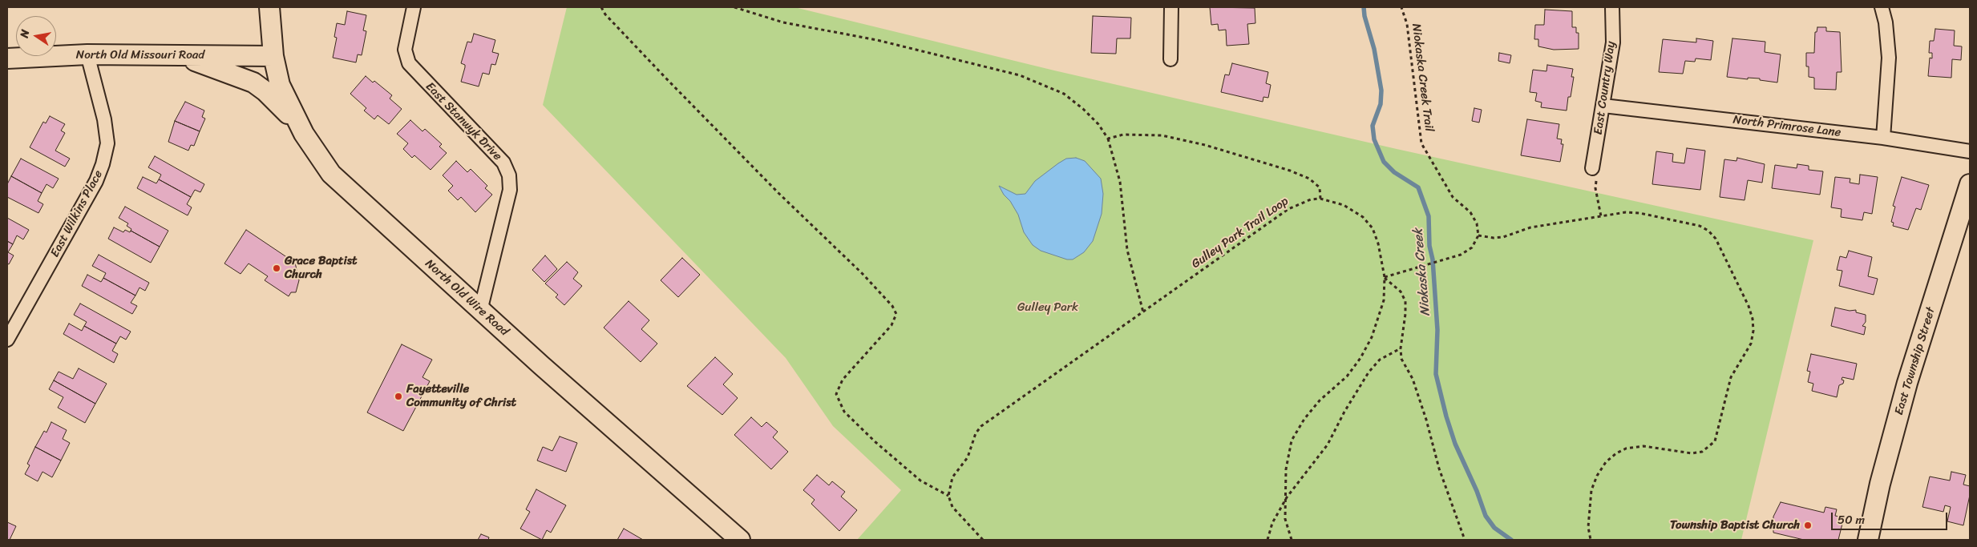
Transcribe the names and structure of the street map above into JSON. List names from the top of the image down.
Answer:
{
  "streets": {
    "street": [
      "North Old Missouri Road",
      "East Country Way",
      "East Stanwyk Drive",
      "North Primrose Lane",
      "East Wilkins Place",
      "North Old Wire Road",
      "East Township Street"
    ],
    "path": ["Niokaska Creek Trail", "Gulley Park Trail Loop"]
  },
  "crossings": [
    ["North Old Missouri Road", "East Wilkins Place"],
    ["North Old Missouri Road", "North Old Wire Road"],
    ["East Country Way", "North Primrose Lane"],
    ["East Stanwyk Drive", "North Old Wire Road"]
  ],
  "water": ["Niokaska Creek"],
  "parks": ["Gulley Park"],
  "places": ["Grace Baptist Church", "Fayetteville Community of Christ", "Township Baptist Church"],
  "scale_bar": "50 m",
  "north": "left"
}
